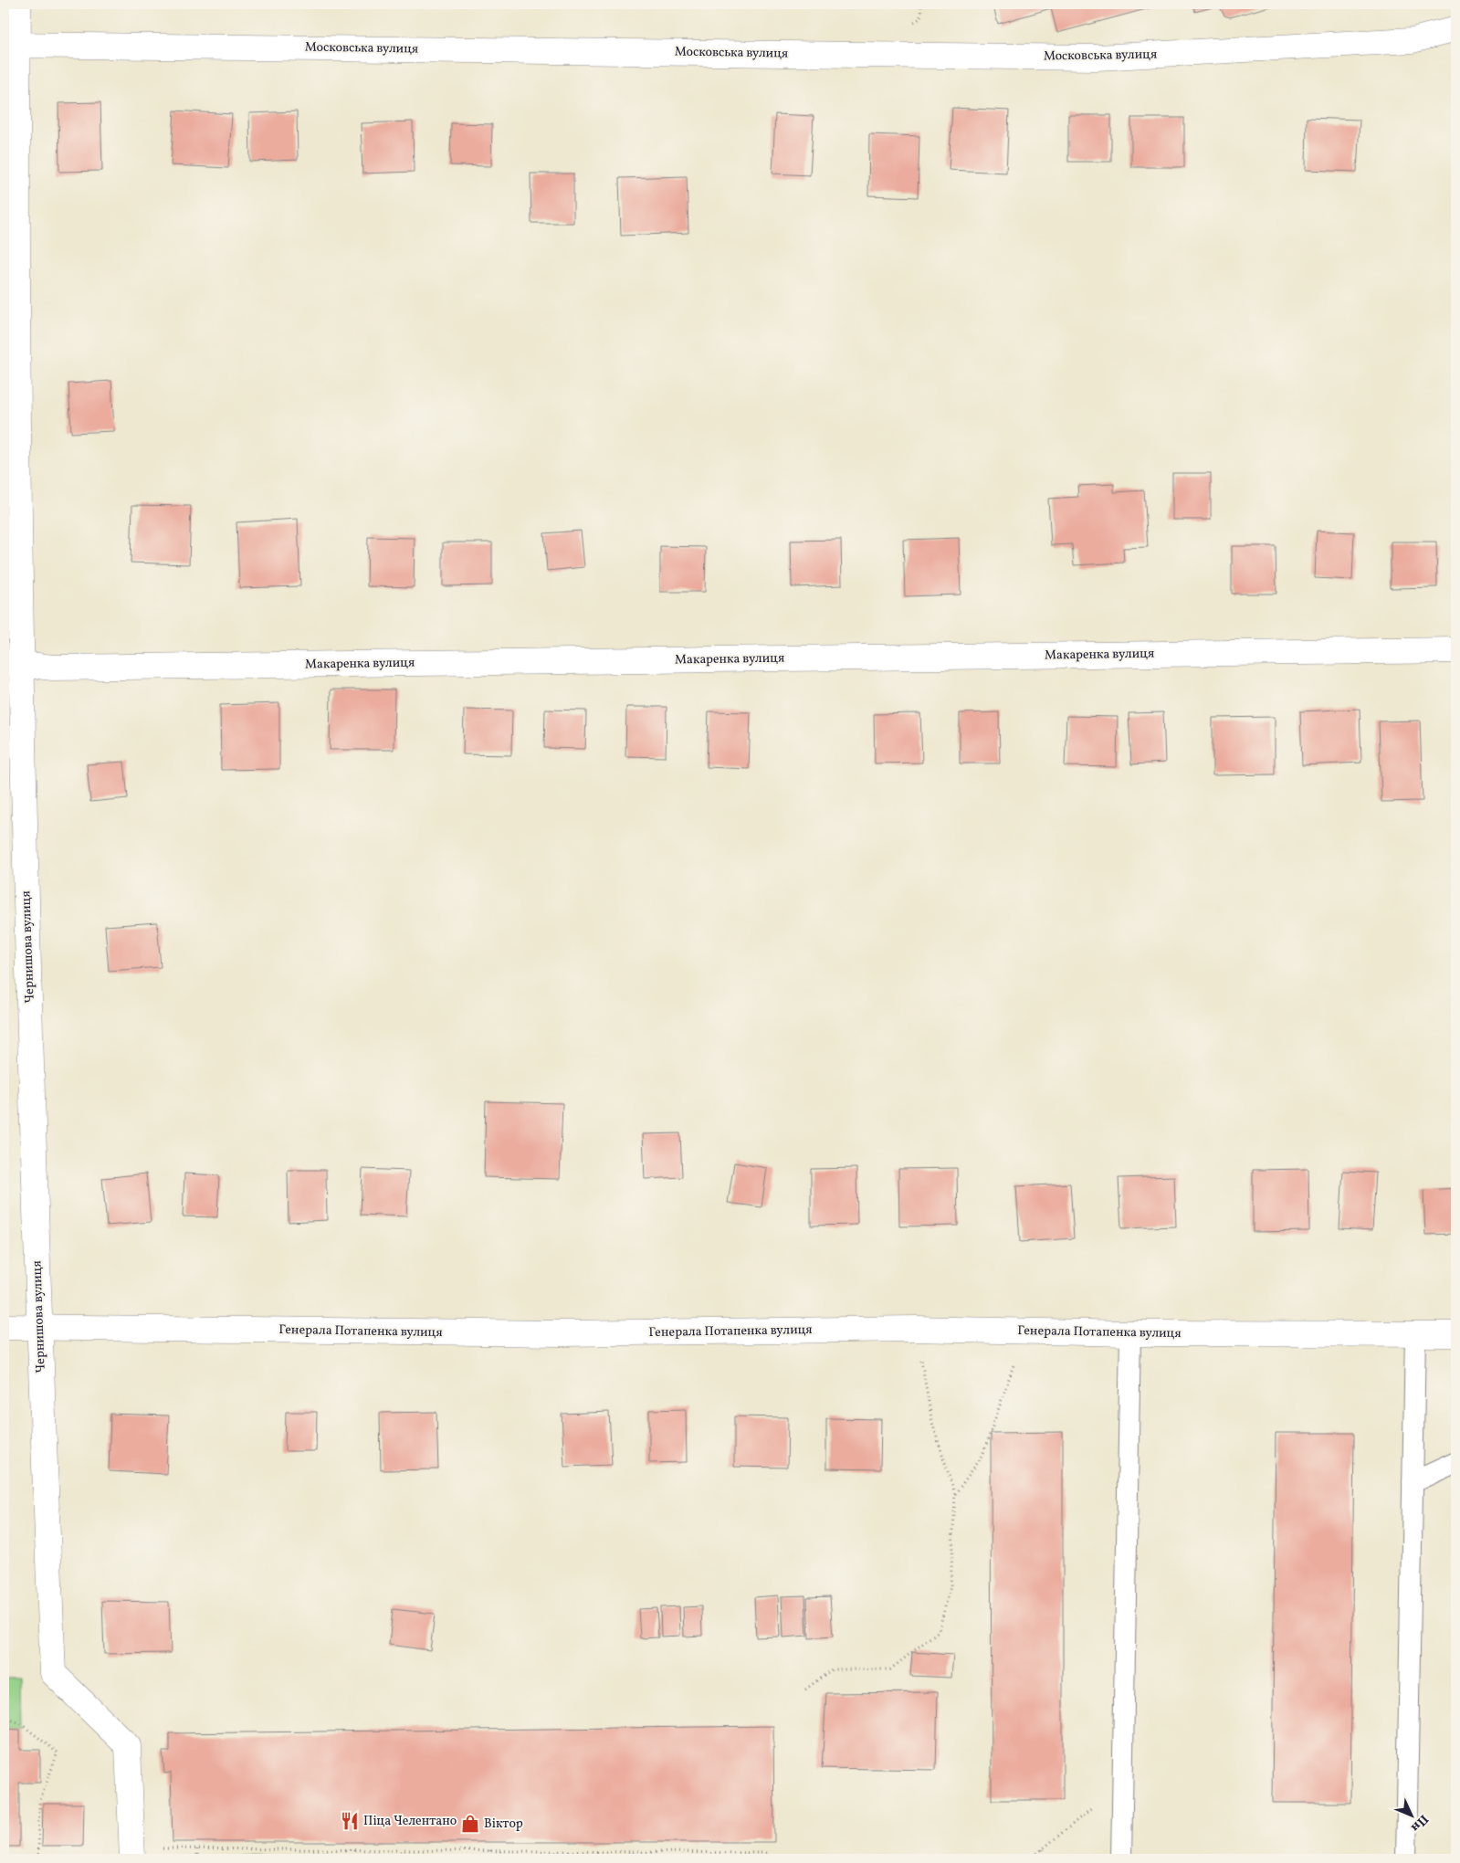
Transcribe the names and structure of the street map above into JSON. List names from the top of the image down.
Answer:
{
  "streets": {
    "street": [
      "Московська вулиця",
      "Макаренка вулиця",
      "Чернишова вулиця",
      "Генерала Потапенка вулиця"
    ]
  },
  "crossings": [
    ["Московська вулиця", "Чернишова вулиця"],
    ["Макаренка вулиця", "Чернишова вулиця"],
    ["Чернишова вулиця", "Генерала Потапенка вулиця"]
  ],
  "places": {
    "restaurant": ["Піца Челентано"],
    "shop": ["Віктор"]
  },
  "north": "bottom right"
}
